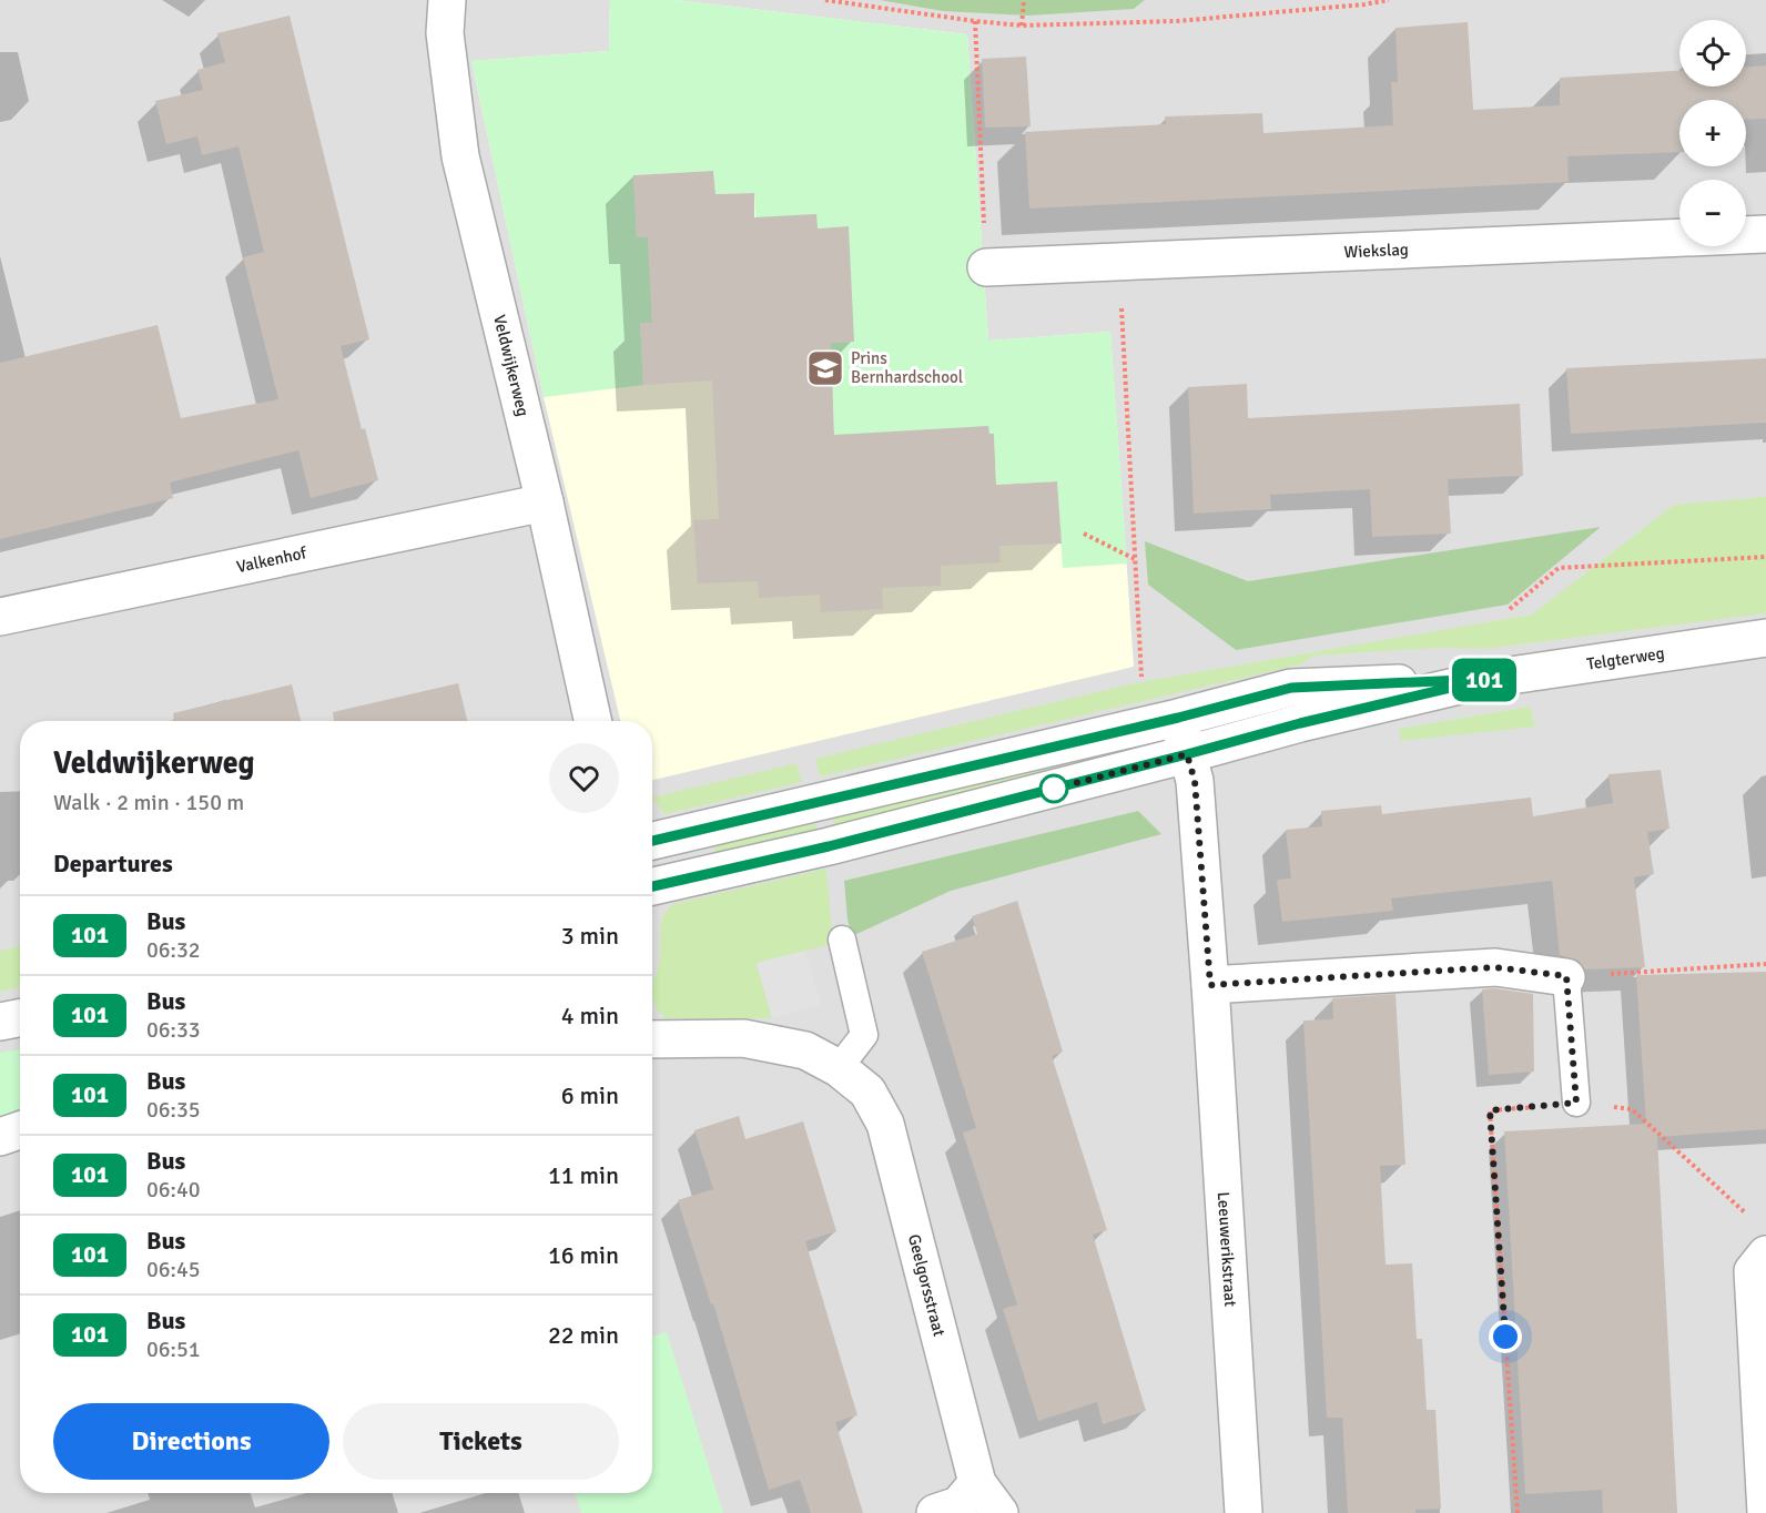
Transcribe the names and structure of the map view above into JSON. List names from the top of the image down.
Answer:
{
  "streets": {
    "street": [
      "Wiekslag",
      "Veldwijkerweg",
      "Valkenhof",
      "Telgterweg",
      "Leeuwerikstraat",
      "Geelgorsstraat"
    ]
  },
  "crossings": [
    ["Veldwijkerweg", "Valkenhof"],
    ["Telgterweg", "Leeuwerikstraat"]
  ],
  "places": {
    "school or university": ["Prins Bernhardschool"]
  },
  "lines": ["bus line 101"],
  "page": {
    "on_map": "101",
    "map_buttons": ["+", "−"],
    "heading": [
      ["Veldwijkerweg", "Walk · 2 min · 150 m"],
      "Departures"
    ],
    "list": [
      {
        "mark": "101",
        "name": "Bus",
        "note": "06:32",
        "value": "3 min"
      },
      {
        "mark": "101",
        "name": "Bus",
        "note": "06:33",
        "value": "4 min"
      },
      {
        "mark": "101",
        "name": "Bus",
        "note": "06:35",
        "value": "6 min"
      },
      {
        "mark": "101",
        "name": "Bus",
        "note": "06:40",
        "value": "11 min"
      },
      {
        "mark": "101",
        "name": "Bus",
        "note": "06:45",
        "value": "16 min"
      },
      {
        "mark": "101",
        "name": "Bus",
        "note": "06:51",
        "value": "22 min"
      }
    ],
    "buttons": ["Directions", "Tickets"]
  }
}
